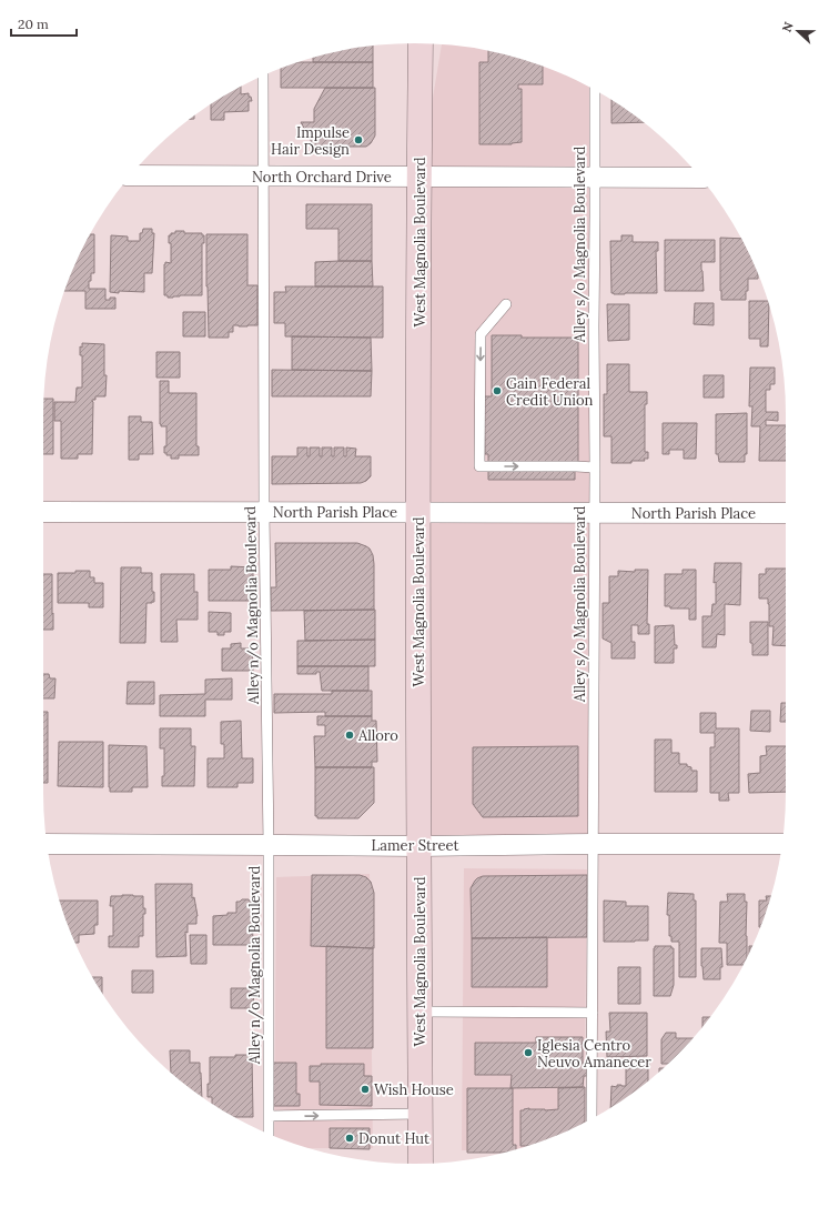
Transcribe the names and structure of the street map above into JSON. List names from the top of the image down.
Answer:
{
  "streets": {
    "main road": ["West Magnolia Boulevard"],
    "street": ["North Orchard Drive", "North Parish Place", "Lamer Street"],
    "lane": ["Alley s/o Magnolia Boulevard", "Alley n/o Magnolia Boulevard"]
  },
  "crossings": [
    ["North Orchard Drive", "West Magnolia Boulevard"],
    ["North Orchard Drive", "Alley s/o Magnolia Boulevard"],
    ["North Orchard Drive", "Alley n/o Magnolia Boulevard"],
    ["West Magnolia Boulevard", "North Parish Place"],
    ["West Magnolia Boulevard", "Lamer Street"],
    ["Alley s/o Magnolia Boulevard", "North Parish Place"],
    ["Alley s/o Magnolia Boulevard", "Lamer Street"],
    ["North Parish Place", "Alley n/o Magnolia Boulevard"],
    ["Alley n/o Magnolia Boulevard", "Lamer Street"]
  ],
  "places": [
    "Impulse Hair Design",
    "Gain Federal Credit Union",
    "Alloro",
    "Iglesia Centro Neuvo Amanecer",
    "Wish House",
    "Donut Hut"
  ],
  "scale_bar": "20 m",
  "north": "left"
}
